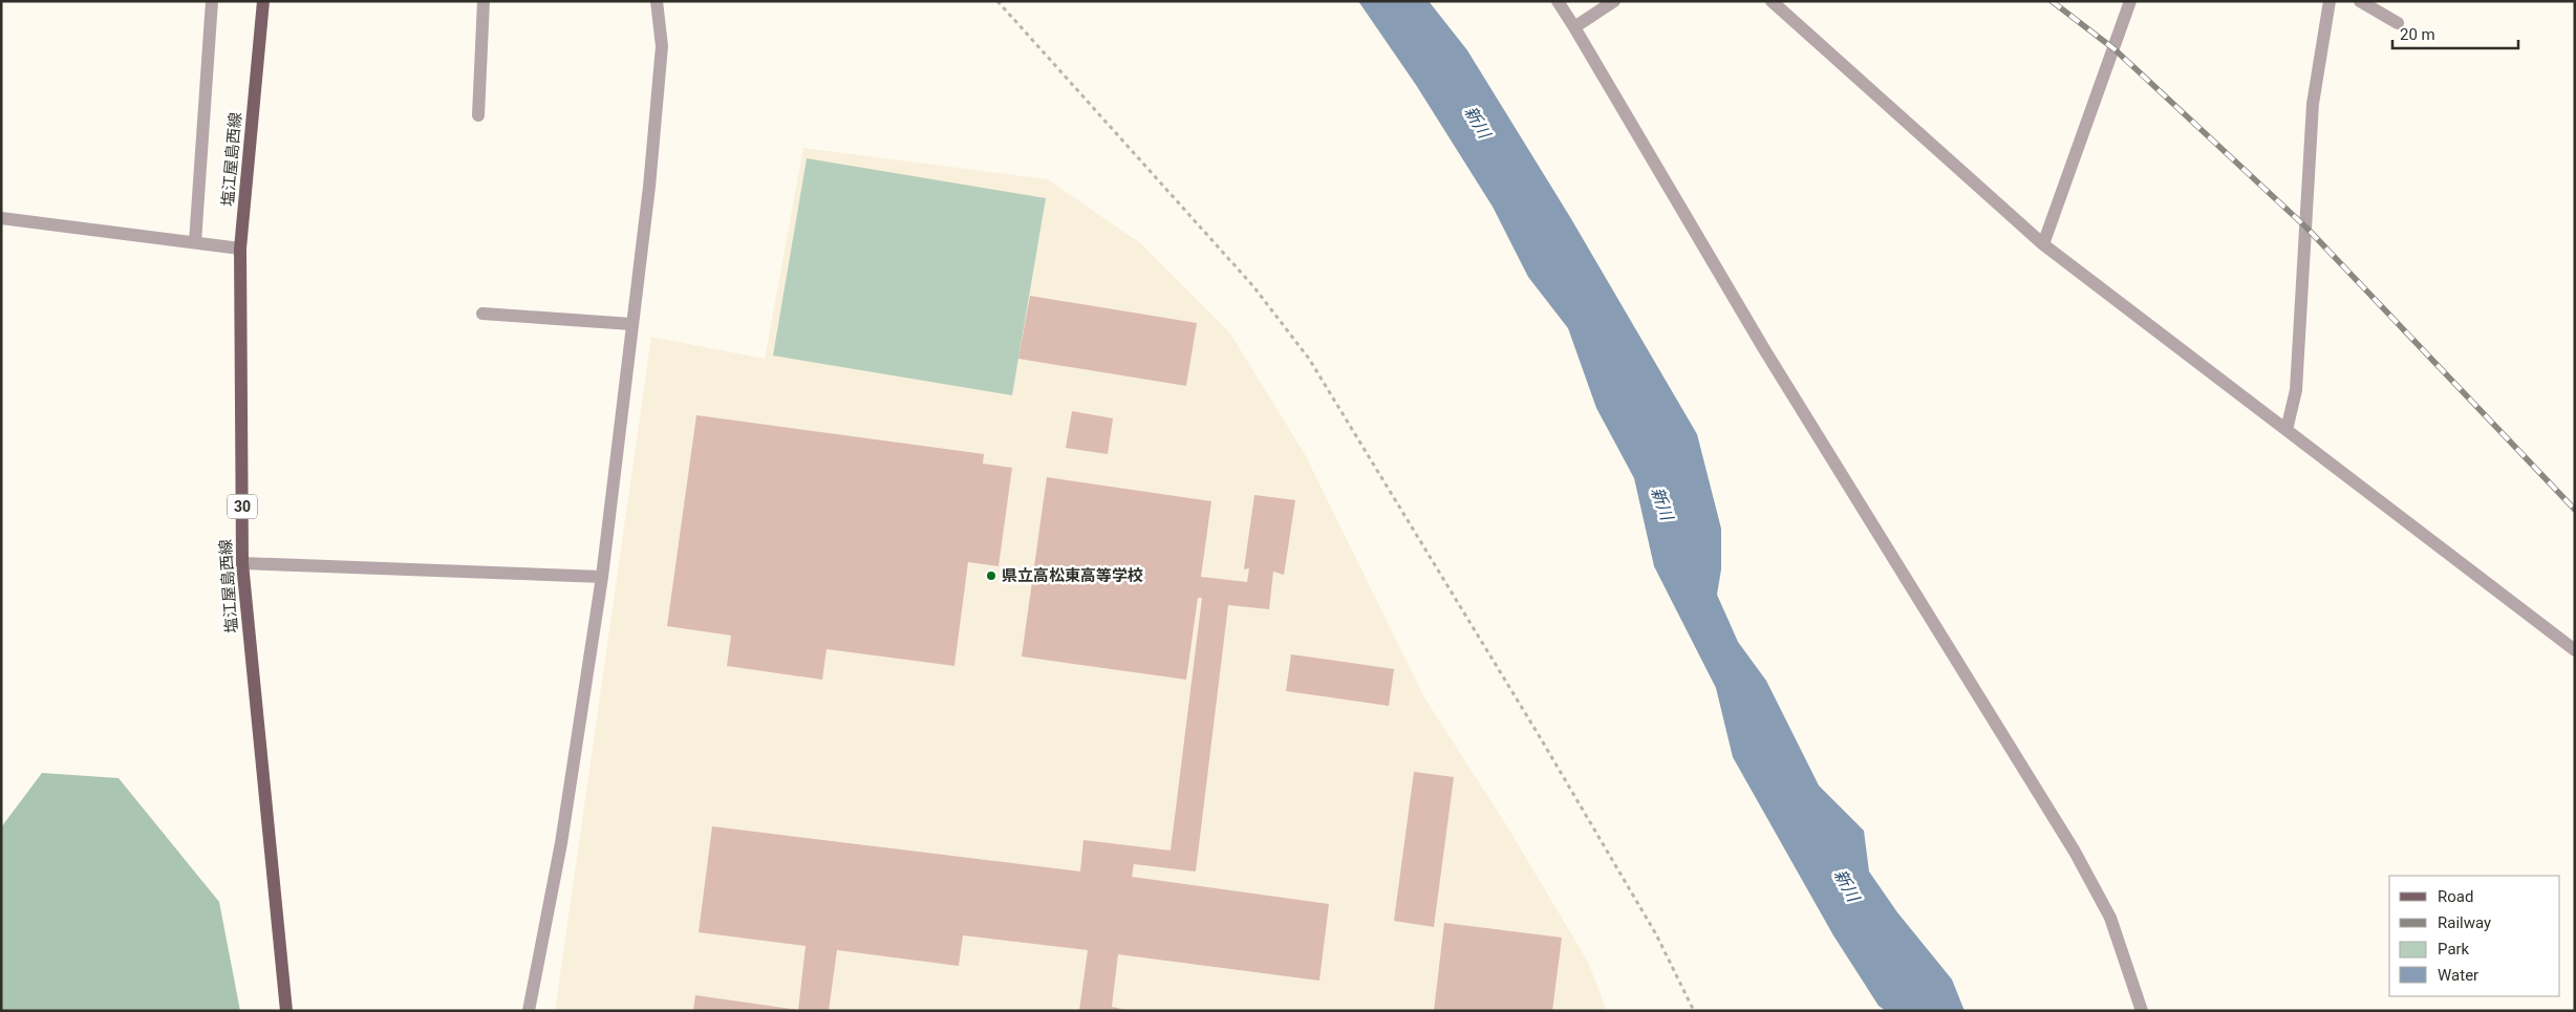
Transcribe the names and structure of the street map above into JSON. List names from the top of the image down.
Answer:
{
  "streets": {
    "main road": ["塩江屋島西線", "30"]
  },
  "water": ["新川"],
  "places": ["県立高松東高等学校"],
  "legend": [
    "Road",
    "Railway",
    "Park",
    "Water"
  ],
  "scale_bar": "20 m"
}
